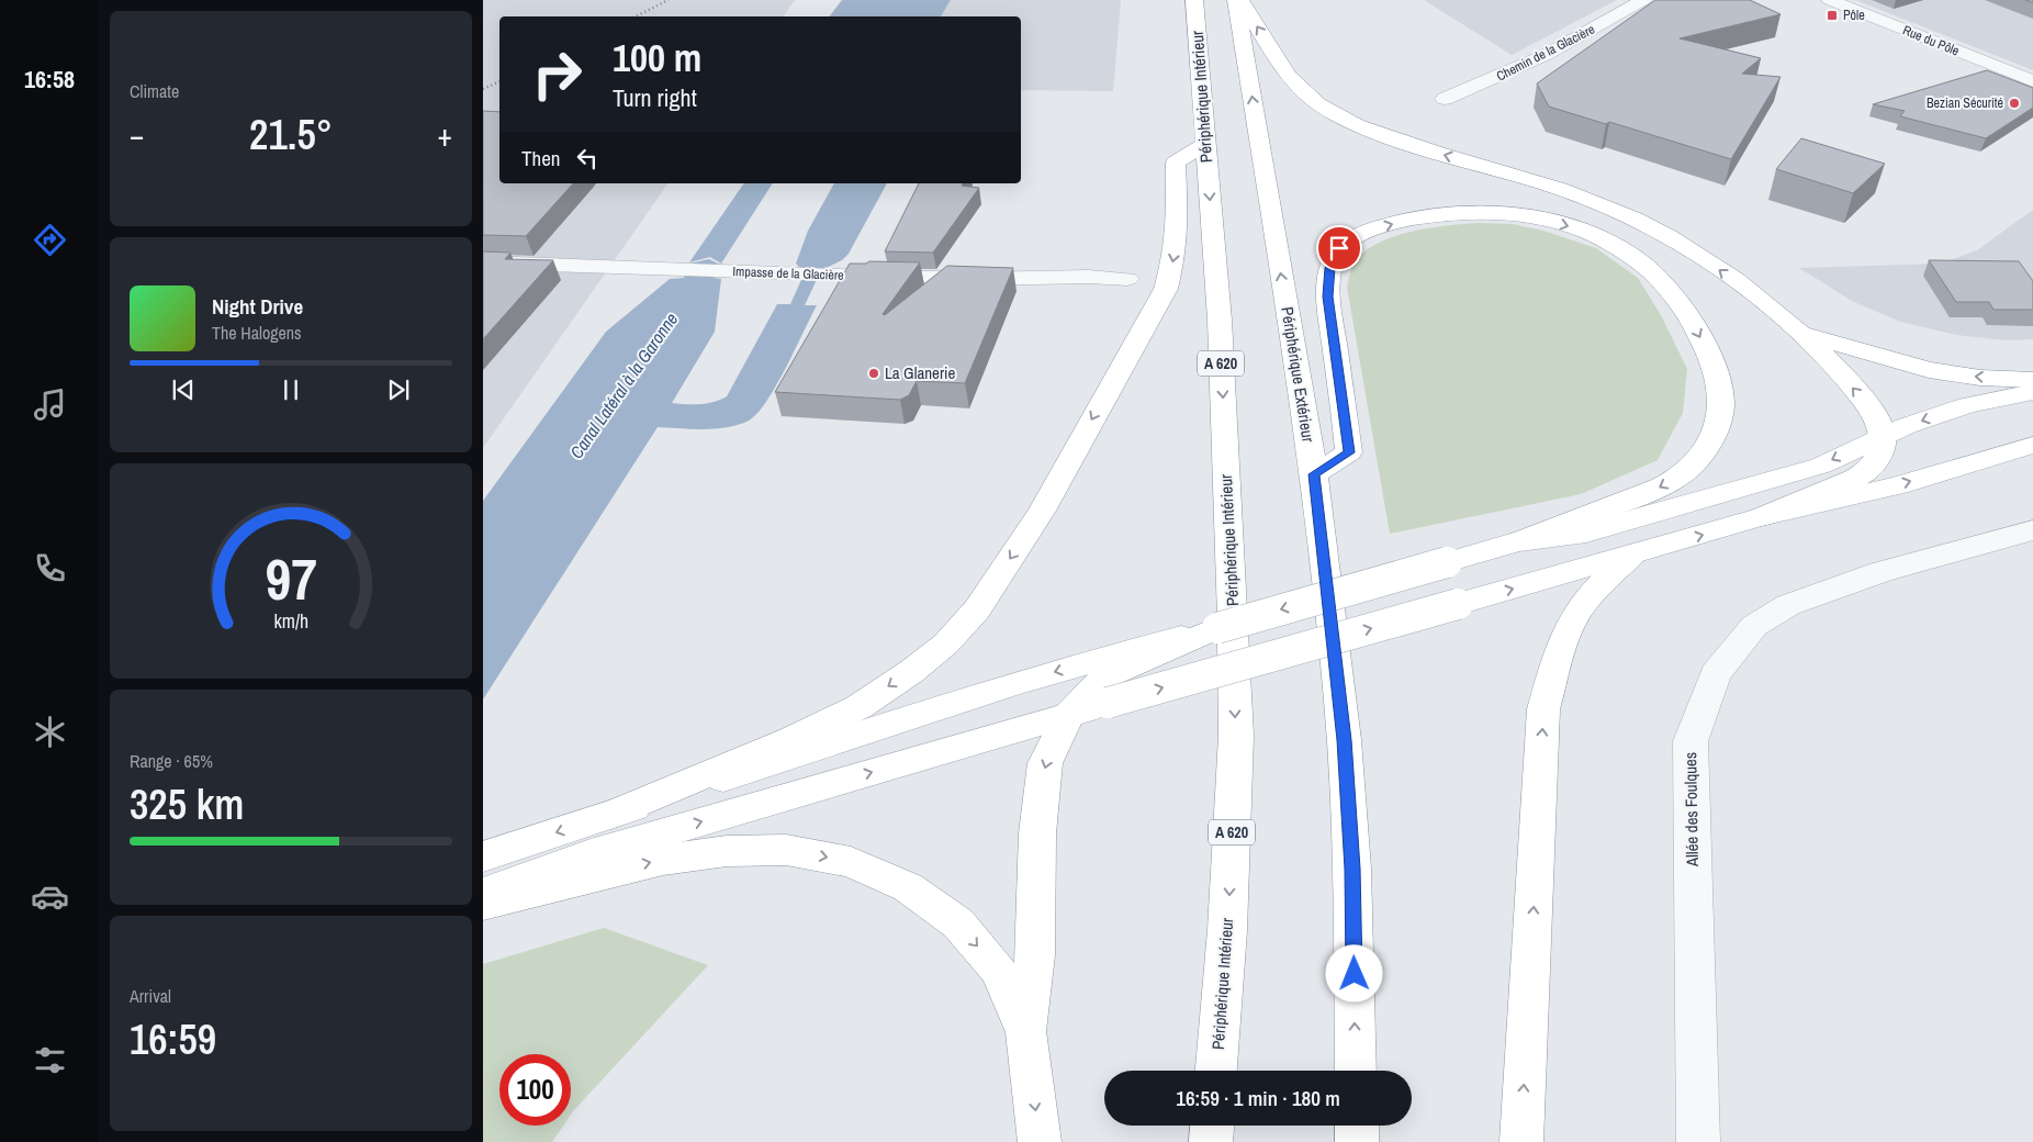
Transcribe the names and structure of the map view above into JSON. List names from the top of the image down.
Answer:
{
  "streets": {
    "main road": ["Périphérique Intérieur", "A 620", "Périphérique Extérieur"],
    "street": [
      "Rue du Pôle",
      "Chemin de la Glacière",
      "Impasse de la Glacière",
      "Allée des Foulques"
    ]
  },
  "water": ["Canal Latéral à la Garonne"],
  "places": {
    "transit": ["Pôle"],
    "other": ["Bezian Sécurité", "La Glanerie"]
  },
  "page": {
    "tabs": "16:58",
    "tile": [
      "Climate",
      ["Range · 65%", "325 km"],
      ["Arrival", "16:59"]
    ],
    "turn": ["100 m", "Turn right"],
    "heat": ["−", "21.5°", "+"],
    "then": "Then",
    "song": ["Night Drive", "The Halogens"],
    "limit": "100",
    "trip": "16:59 · 1 min · 180 m",
    "gauge": ["97", "km/h"]
  }
}
